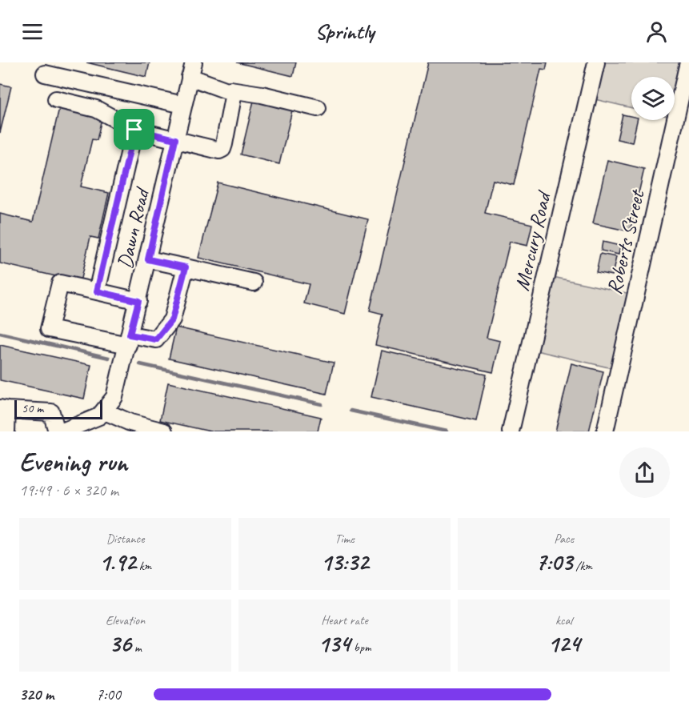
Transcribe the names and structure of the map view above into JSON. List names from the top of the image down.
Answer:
{
  "streets": {
    "street": ["Dawn Road", "Mercury Road", "Roberts Street"]
  },
  "scale_bar": "50 m",
  "page": {
    "header": "Sprintly",
    "scale": "50 m",
    "heading": ["Evening run", "19:49 · 6 × 320 m"],
    "stats": [
      ["Distance", "1.92 km"],
      ["Time", "13:32"],
      ["Pace", "7:03 /km"],
      ["Elevation", "36 m"],
      ["Heart rate", "134 bpm"],
      ["kcal", "124"]
    ],
    "list": [
      {
        "name": "320 m",
        "note": "7:00"
      }
    ]
  }
}
